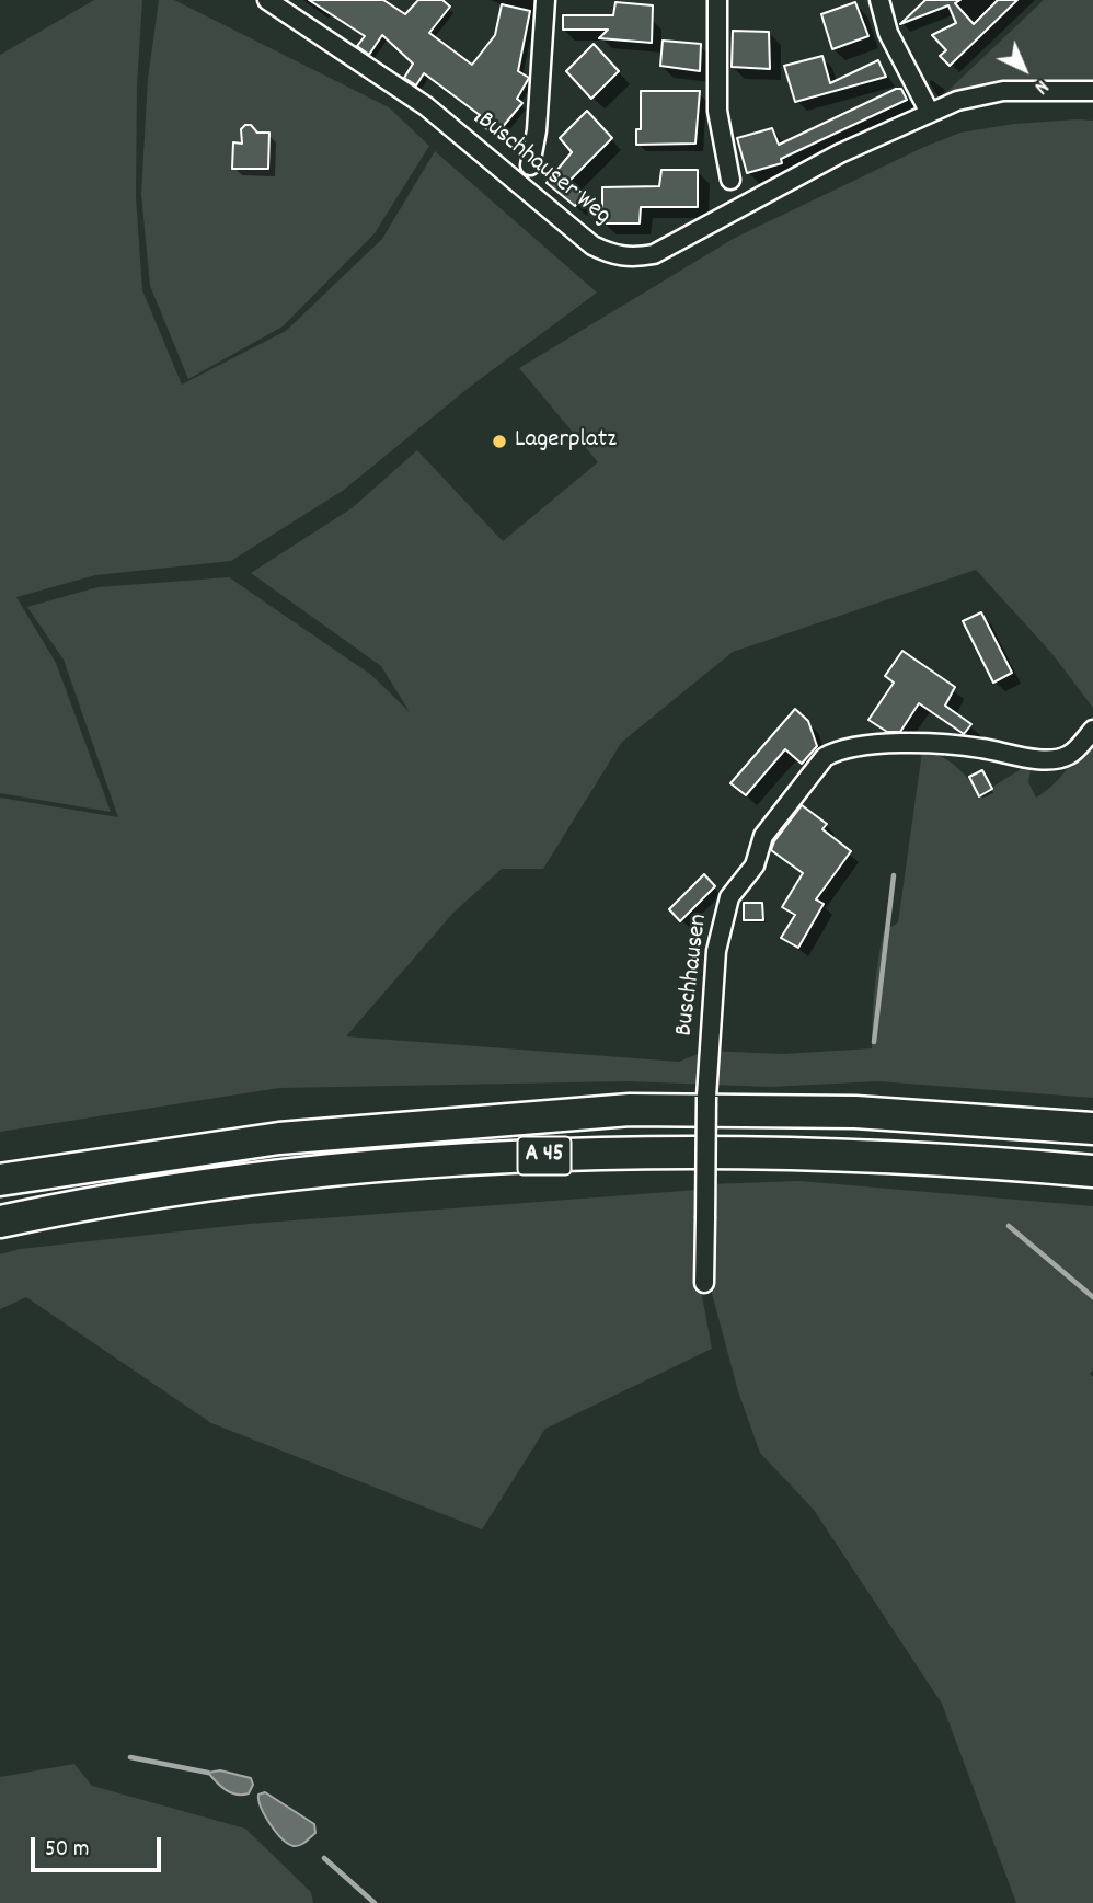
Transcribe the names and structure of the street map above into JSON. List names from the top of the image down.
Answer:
{
  "streets": {
    "highway": ["A 45"],
    "street": ["Buschhauser Weg", "Buschhausen"]
  },
  "places": ["Lagerplatz"],
  "scale_bar": "50 m",
  "north": "bottom right"
}
